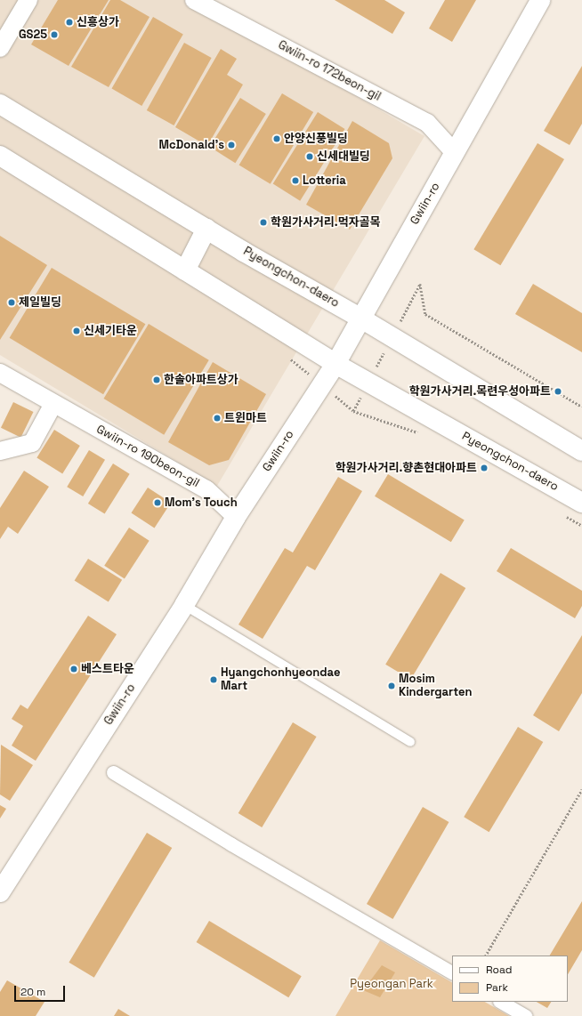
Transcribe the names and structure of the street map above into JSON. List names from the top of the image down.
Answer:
{
  "streets": {
    "street": [
      "Gwiin-ro 172beon-gil",
      "Gwiin-ro",
      "Pyeongchon-daero",
      "Gwiin-ro 190beon-gil"
    ]
  },
  "crossings": [
    ["Gwiin-ro 172beon-gil", "Gwiin-ro"],
    ["Gwiin-ro", "Pyeongchon-daero"],
    ["Gwiin-ro", "Gwiin-ro 190beon-gil"]
  ],
  "parks": ["Pyeongan Park"],
  "places": [
    "신흥상가",
    "GS25",
    "안양신풍빌딩",
    "McDonald's",
    "신세대빌딩",
    "Lotteria",
    "학원가사거리.먹자골목",
    "제일빌딩",
    "신세기타운",
    "한솔아파트상가",
    "학원가사거리.목련우성아파트",
    "트윈마트",
    "학원가사거리.향촌현대아파트",
    "Mom's Touch",
    "베스트타운",
    "Hyangchonhyeondae Mart",
    "Mosim Kindergarten"
  ],
  "legend": ["Road", "Park"],
  "scale_bar": "20 m"
}
